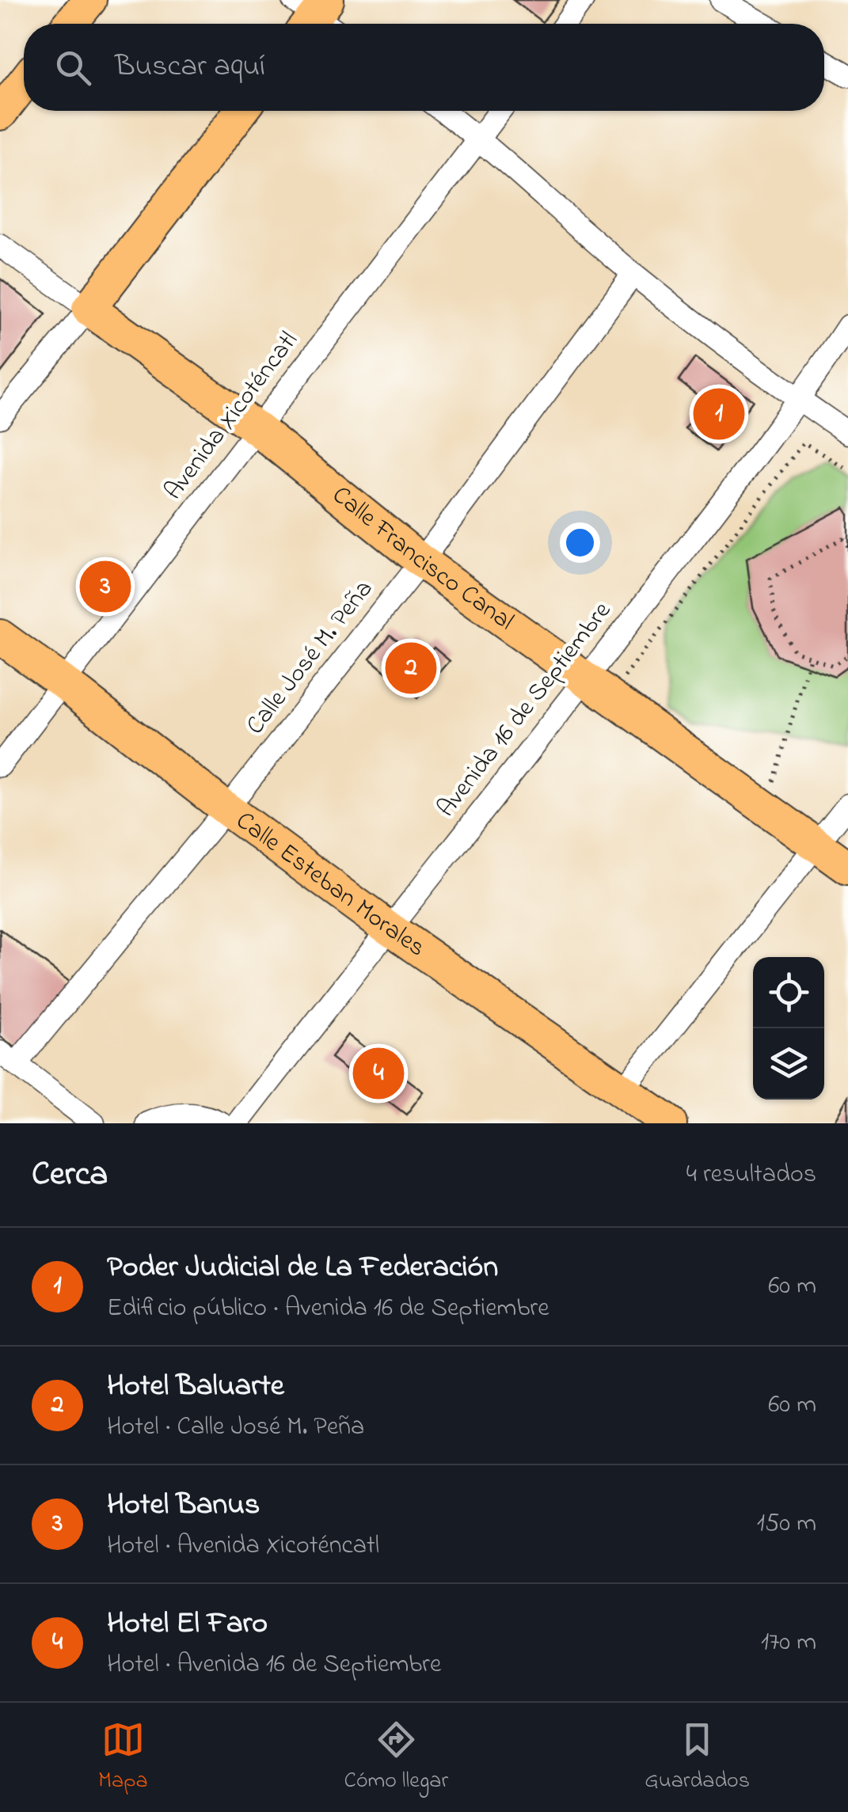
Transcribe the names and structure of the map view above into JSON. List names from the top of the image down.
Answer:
{
  "streets": {
    "main road": ["Calle Francisco Canal", "Calle Esteban Morales"],
    "street": ["Avenida Xicoténcatl", "Calle José M. Peña", "Avenida 16 de Septiembre"]
  },
  "crossings": [
    ["Avenida Xicoténcatl", "Calle Francisco Canal"],
    ["Avenida Xicoténcatl", "Calle Esteban Morales"],
    ["Calle Francisco Canal", "Calle José M. Peña"],
    ["Calle Francisco Canal", "Avenida 16 de Septiembre"],
    ["Calle José M. Peña", "Calle Esteban Morales"],
    ["Avenida 16 de Septiembre", "Calle Esteban Morales"]
  ],
  "page": {
    "search": "Buscar aquí",
    "pins": [
      "1",
      "3",
      "2",
      "4"
    ],
    "heading": ["Cerca", "4 resultados"],
    "list": [
      {
        "mark": "1",
        "name": "Poder Judicial de La Federación",
        "note": "Edificio público · Avenida 16 de Septiembre",
        "value": "60 m"
      },
      {
        "mark": "2",
        "name": "Hotel Baluarte",
        "note": "Hotel · Calle José M. Peña",
        "value": "60 m"
      },
      {
        "mark": "3",
        "name": "Hotel Banus",
        "note": "Hotel · Avenida Xicoténcatl",
        "value": "150 m"
      },
      {
        "mark": "4",
        "name": "Hotel El Faro",
        "note": "Hotel · Avenida 16 de Septiembre",
        "value": "170 m"
      }
    ],
    "nav": ["Mapa", "Cómo llegar", "Guardados"]
  }
}
